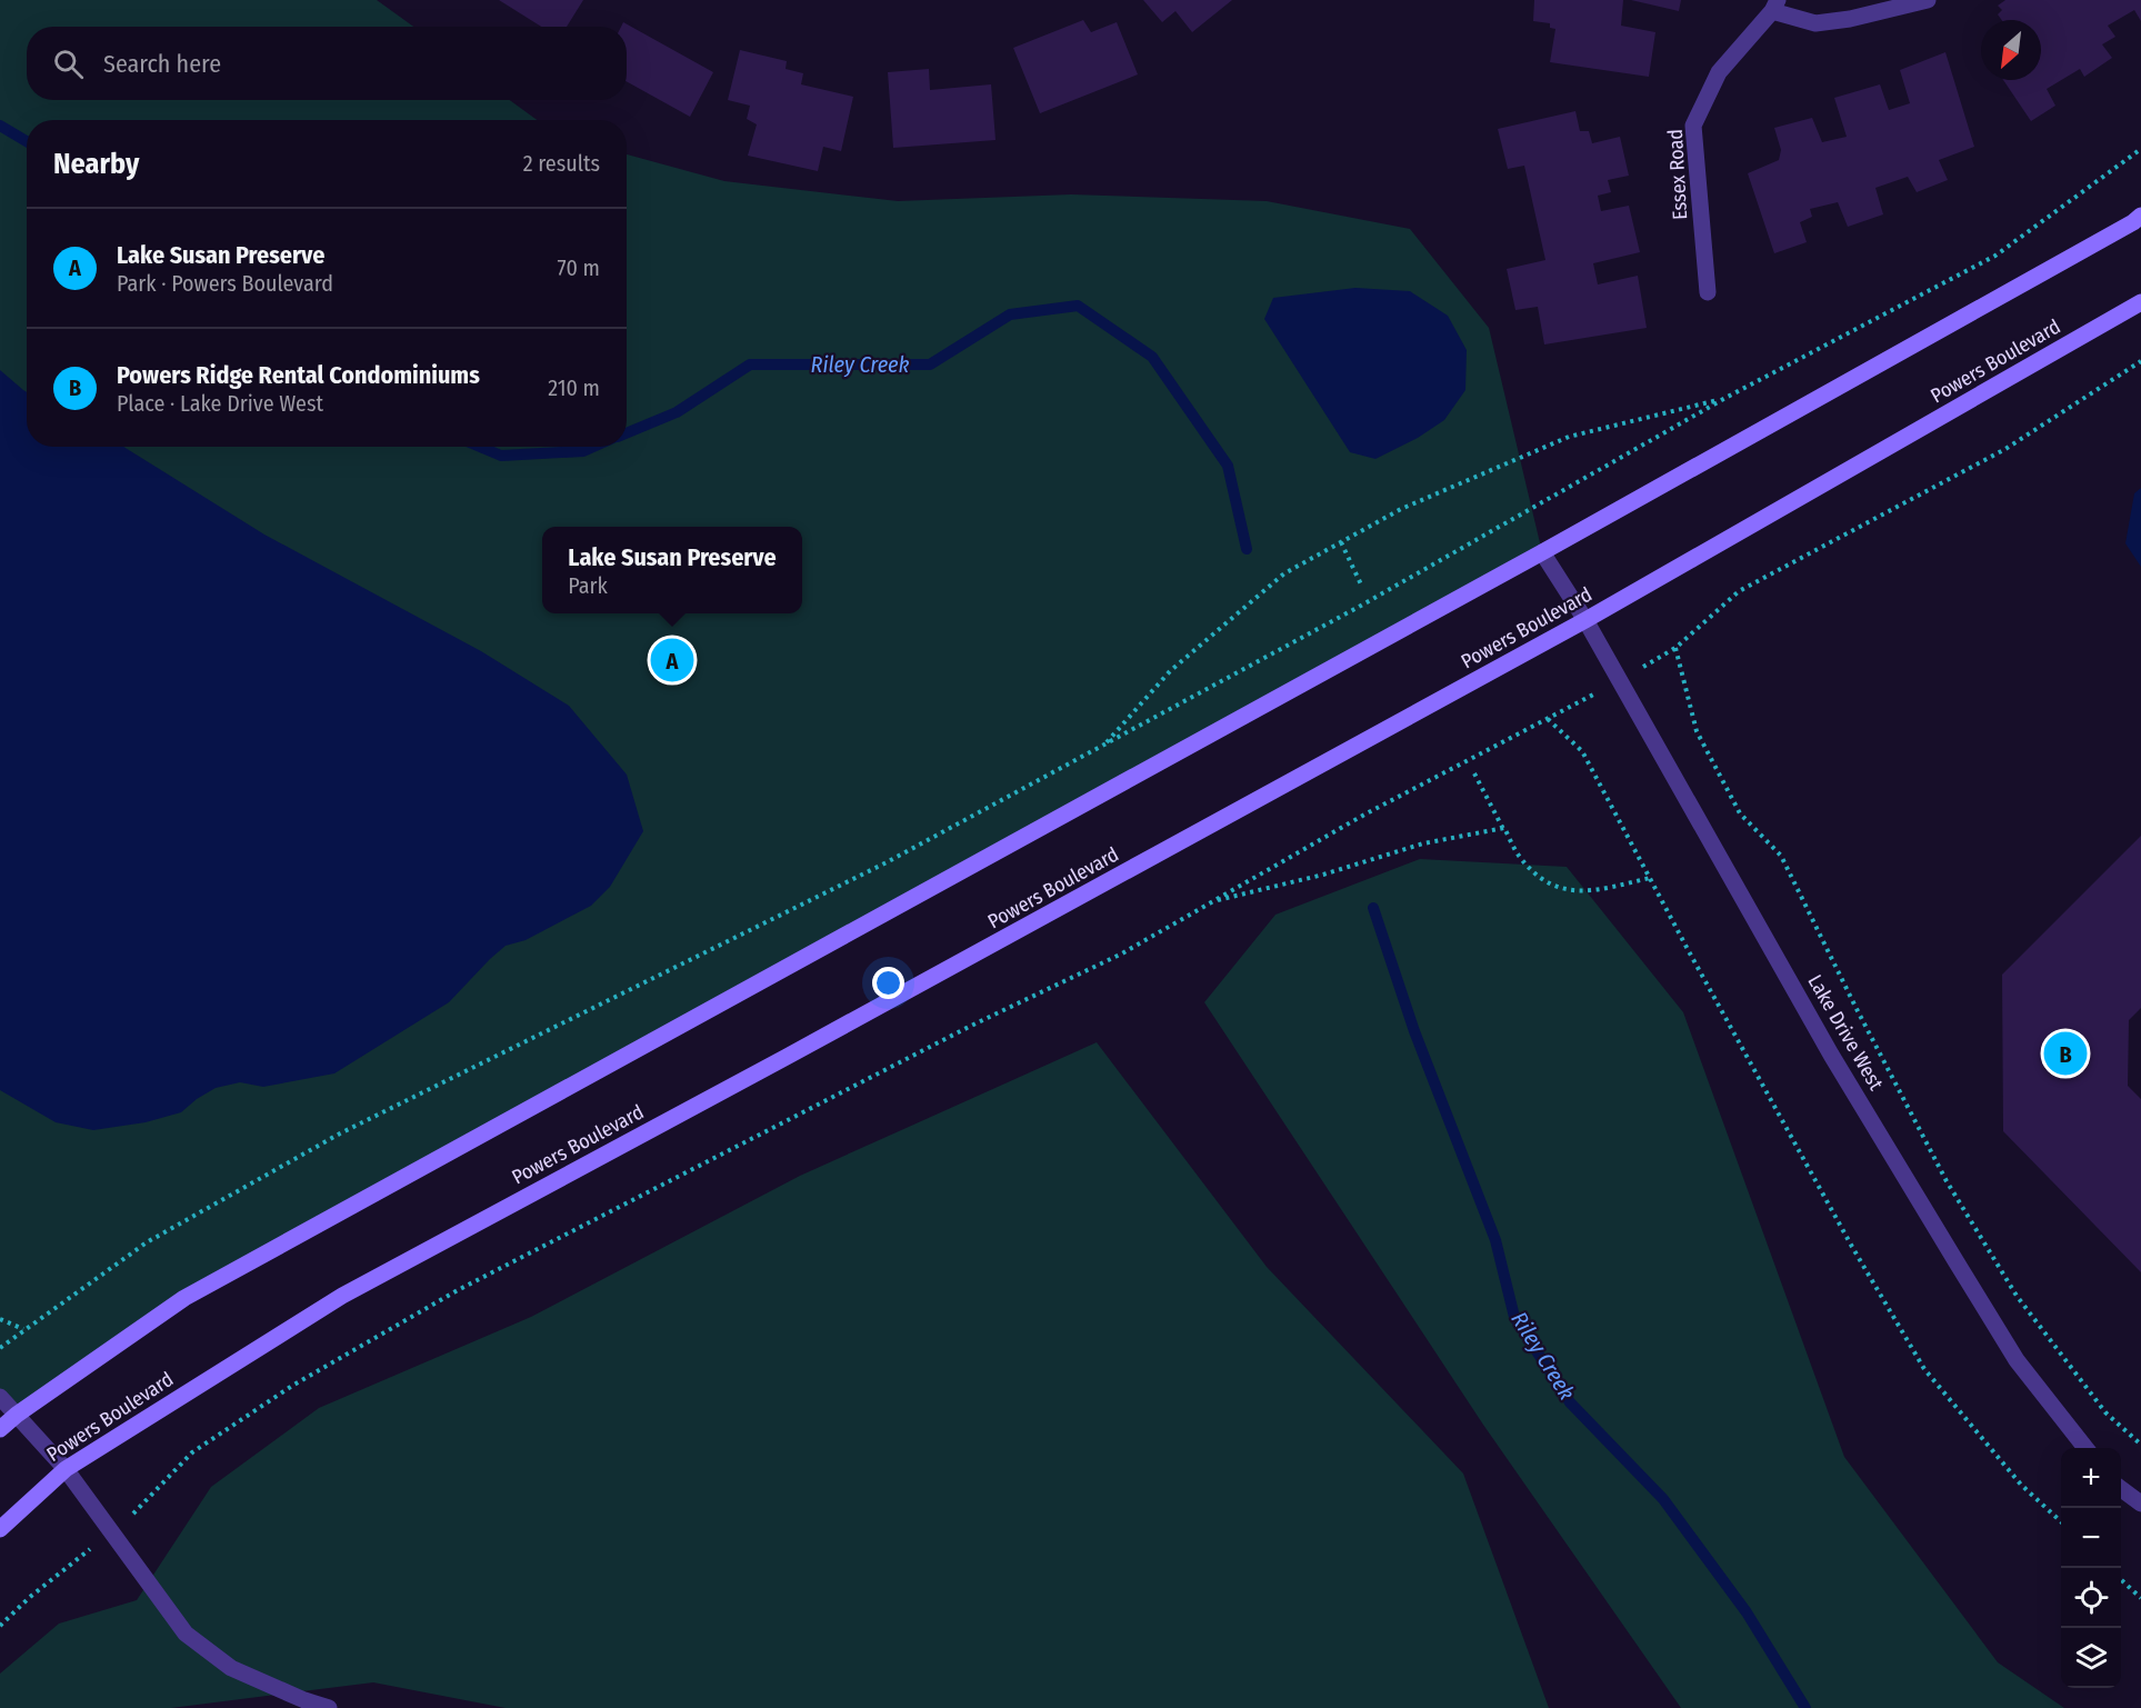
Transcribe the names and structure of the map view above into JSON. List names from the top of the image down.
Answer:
{
  "streets": {
    "main road": ["Powers Boulevard"],
    "street": ["Essex Road", "Lake Drive West"]
  },
  "crossings": [
    ["Powers Boulevard", "Lake Drive West"]
  ],
  "water": ["Riley Creek"],
  "north": "bottom left",
  "page": {
    "search": "Search here",
    "heading": ["Nearby", "2 results"],
    "list": [
      {
        "mark": "A",
        "name": "Lake Susan Preserve",
        "note": "Park · Powers Boulevard",
        "value": "70 m"
      },
      {
        "mark": "B",
        "name": "Powers Ridge Rental Condominiums",
        "note": "Place · Lake Drive West",
        "value": "210 m"
      }
    ],
    "popup": ["Lake Susan Preserve", "Park"],
    "pins": ["A", "B"],
    "map_buttons": ["+", "−"]
  }
}
